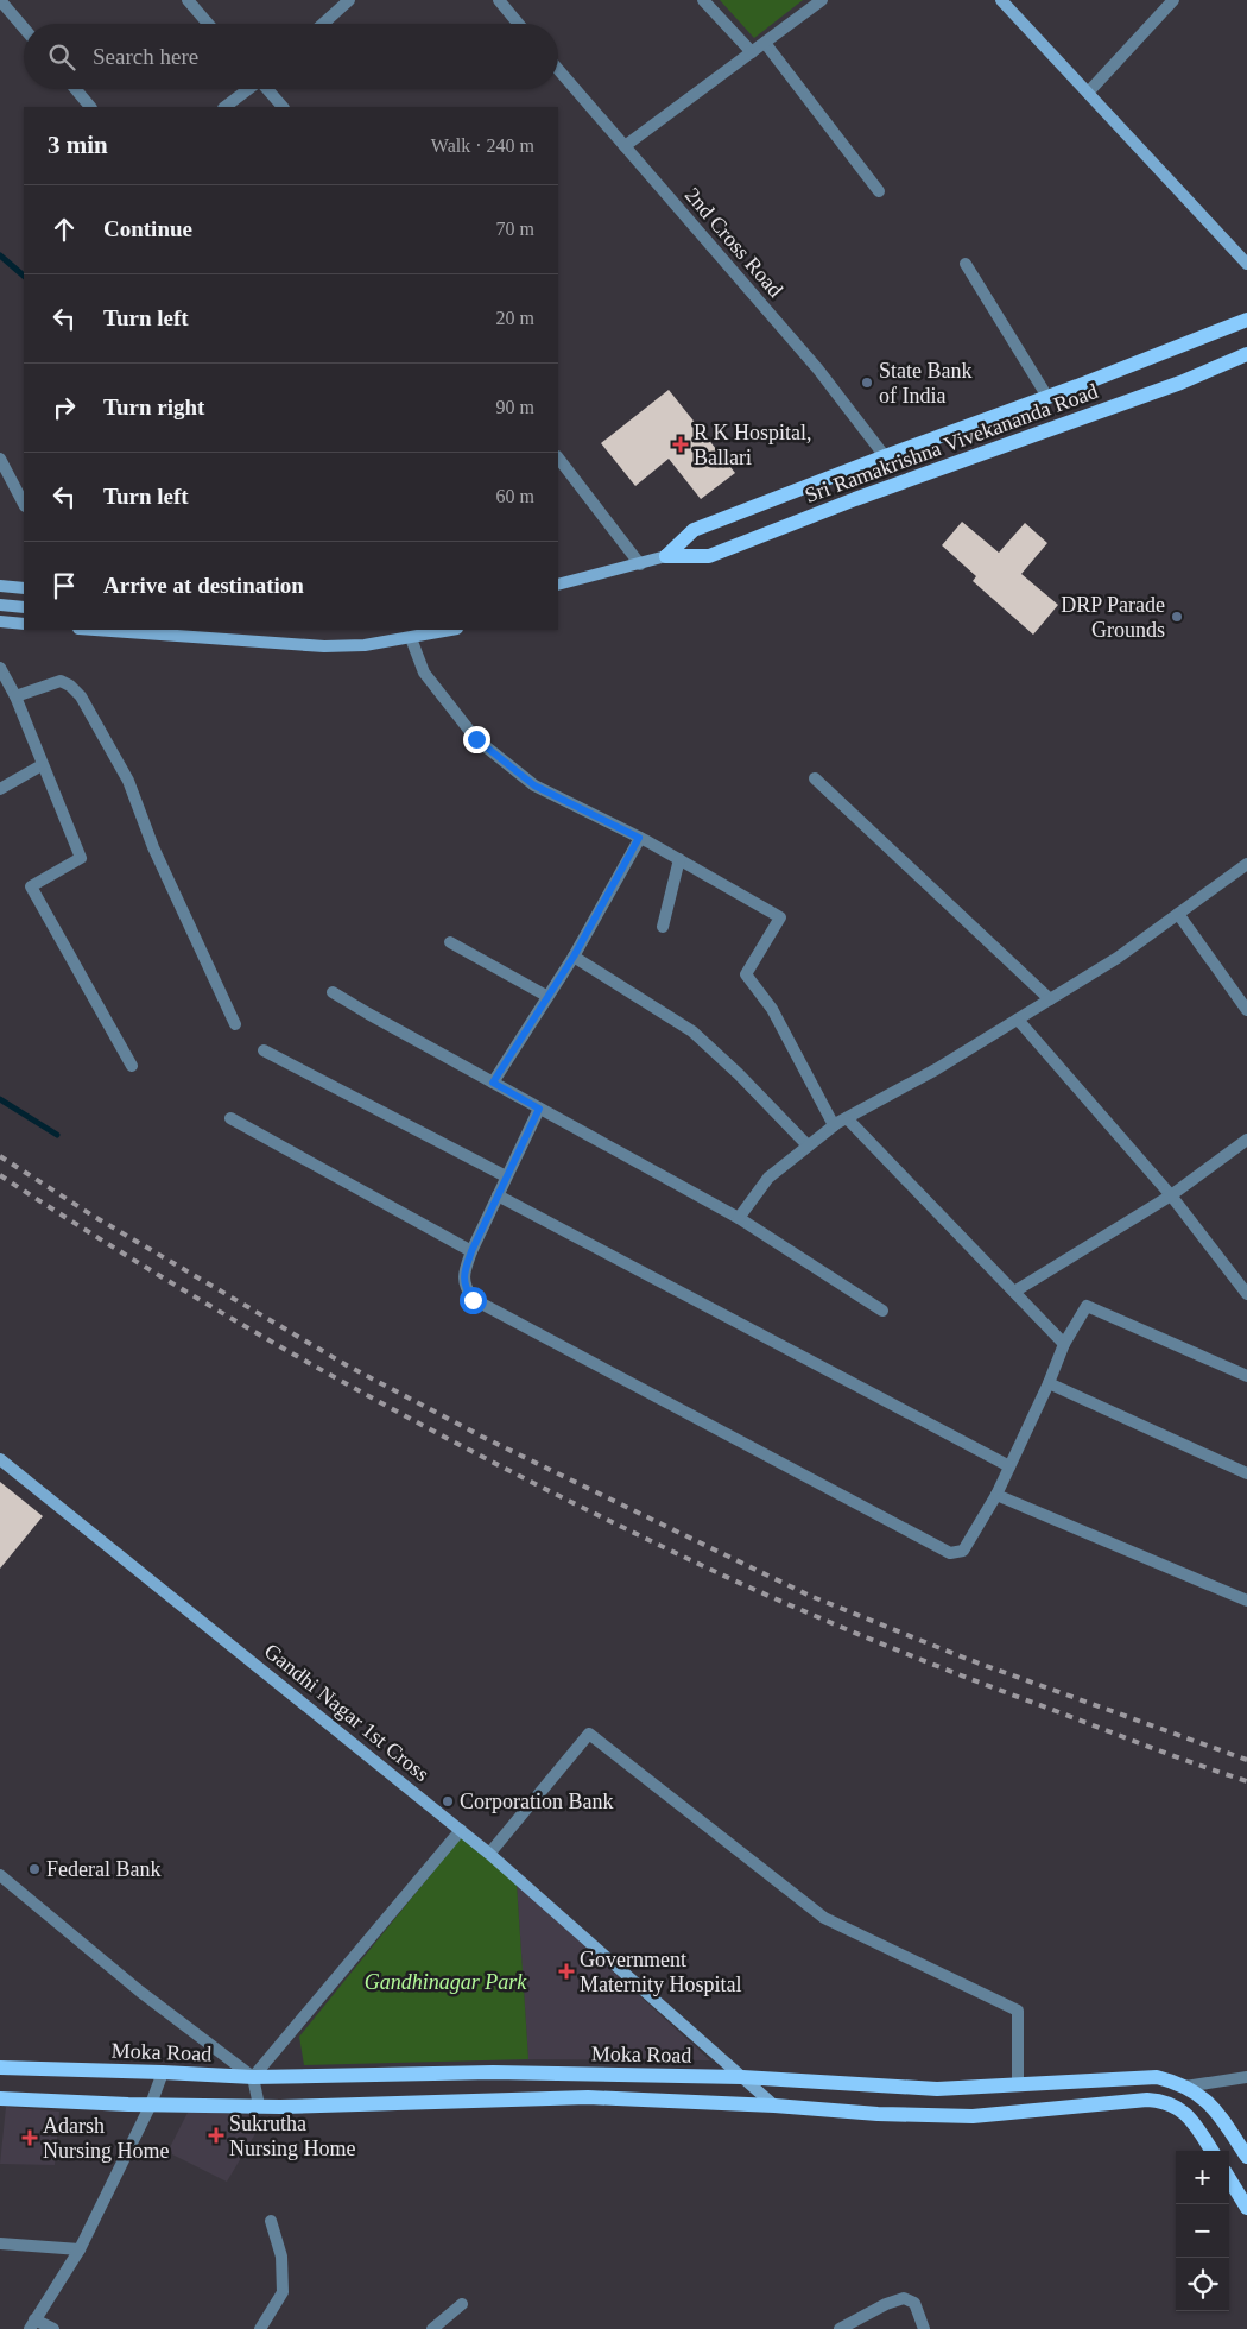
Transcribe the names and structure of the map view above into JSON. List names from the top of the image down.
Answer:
{
  "streets": {
    "main road": ["Sri Ramakrishna Vivekananda Road", "Moka Road"],
    "street": ["2nd Cross Road", "Gandhi Nagar 1st Cross"]
  },
  "crossings": [
    ["2nd Cross Road", "Sri Ramakrishna Vivekananda Road"],
    ["Gandhi Nagar 1st Cross", "Moka Road"]
  ],
  "parks": ["Gandhinagar Park"],
  "places": {
    "other": [
      "State Bank of India",
      "DRP Parade Grounds",
      "Corporation Bank",
      "Federal Bank"
    ],
    "health": [
      "R K Hospital, Ballari",
      "Government Maternity Hospital",
      "Sukrutha Nursing Home",
      "Adarsh Nursing Home"
    ]
  },
  "page": {
    "search": "Search here",
    "heading": ["3 min", "Walk · 240 m"],
    "list": [
      ["Continue", "70 m"],
      ["Turn left", "20 m"],
      ["Turn right", "90 m"],
      ["Turn left", "60 m"],
      "Arrive at destination"
    ],
    "map_buttons": ["+", "−"]
  }
}
